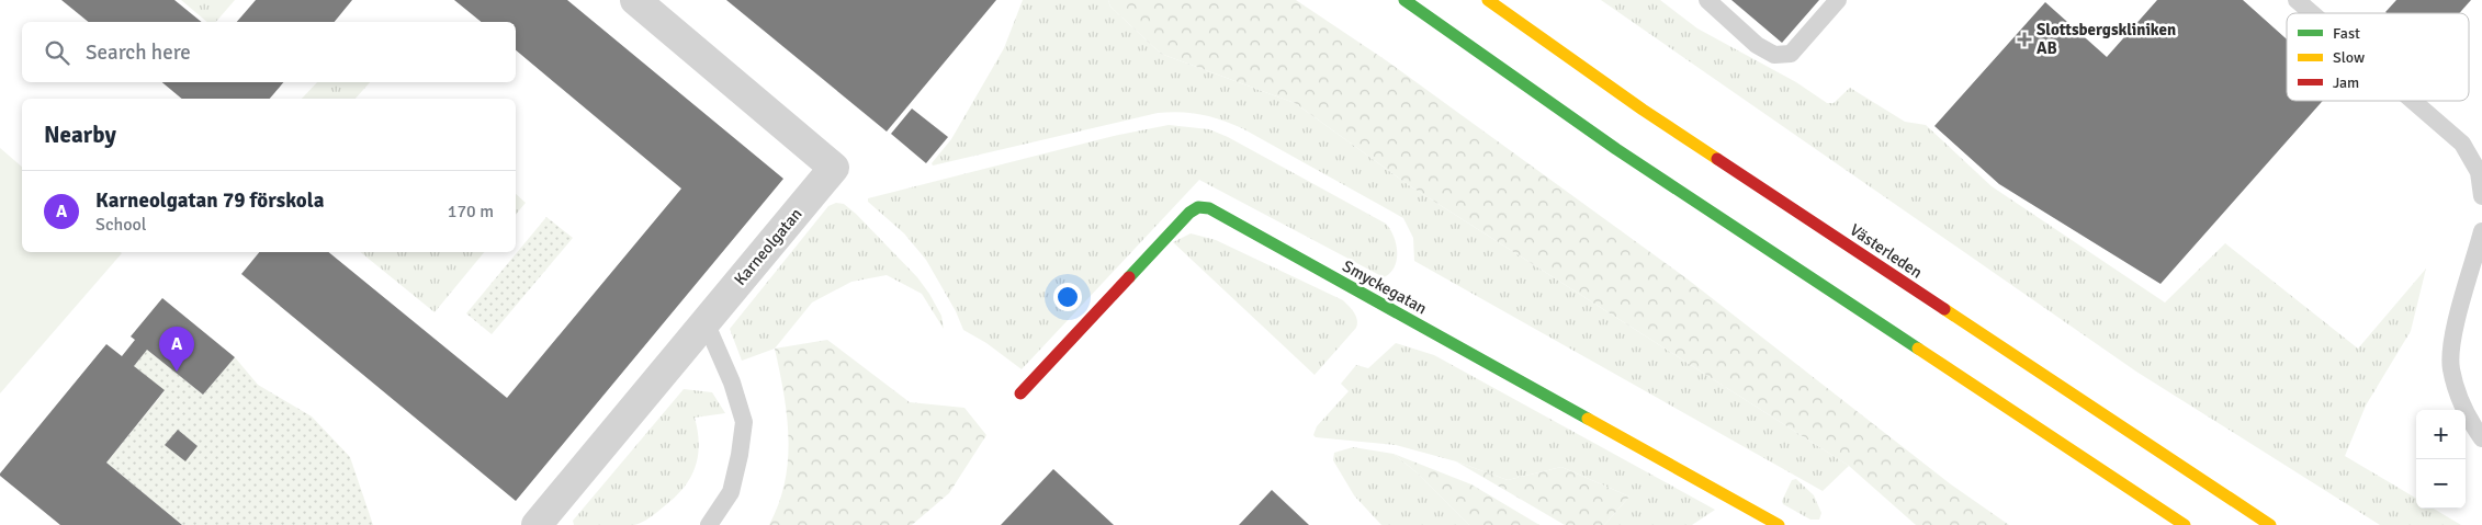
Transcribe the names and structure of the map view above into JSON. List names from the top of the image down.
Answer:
{
  "streets": {
    "main road": ["Västerleden", "Smyckegatan"],
    "street": ["Karneolgatan"]
  },
  "places": {
    "health": ["Slottsbergskliniken AB"]
  },
  "legend": ["Fast", "Slow", "Jam"],
  "page": {
    "search": "Search here",
    "heading": "Nearby",
    "list": [
      {
        "mark": "A",
        "name": "Karneolgatan 79 förskola",
        "note": "School",
        "value": "170 m"
      }
    ],
    "pins": "A",
    "map_buttons": ["+", "−"]
  }
}
